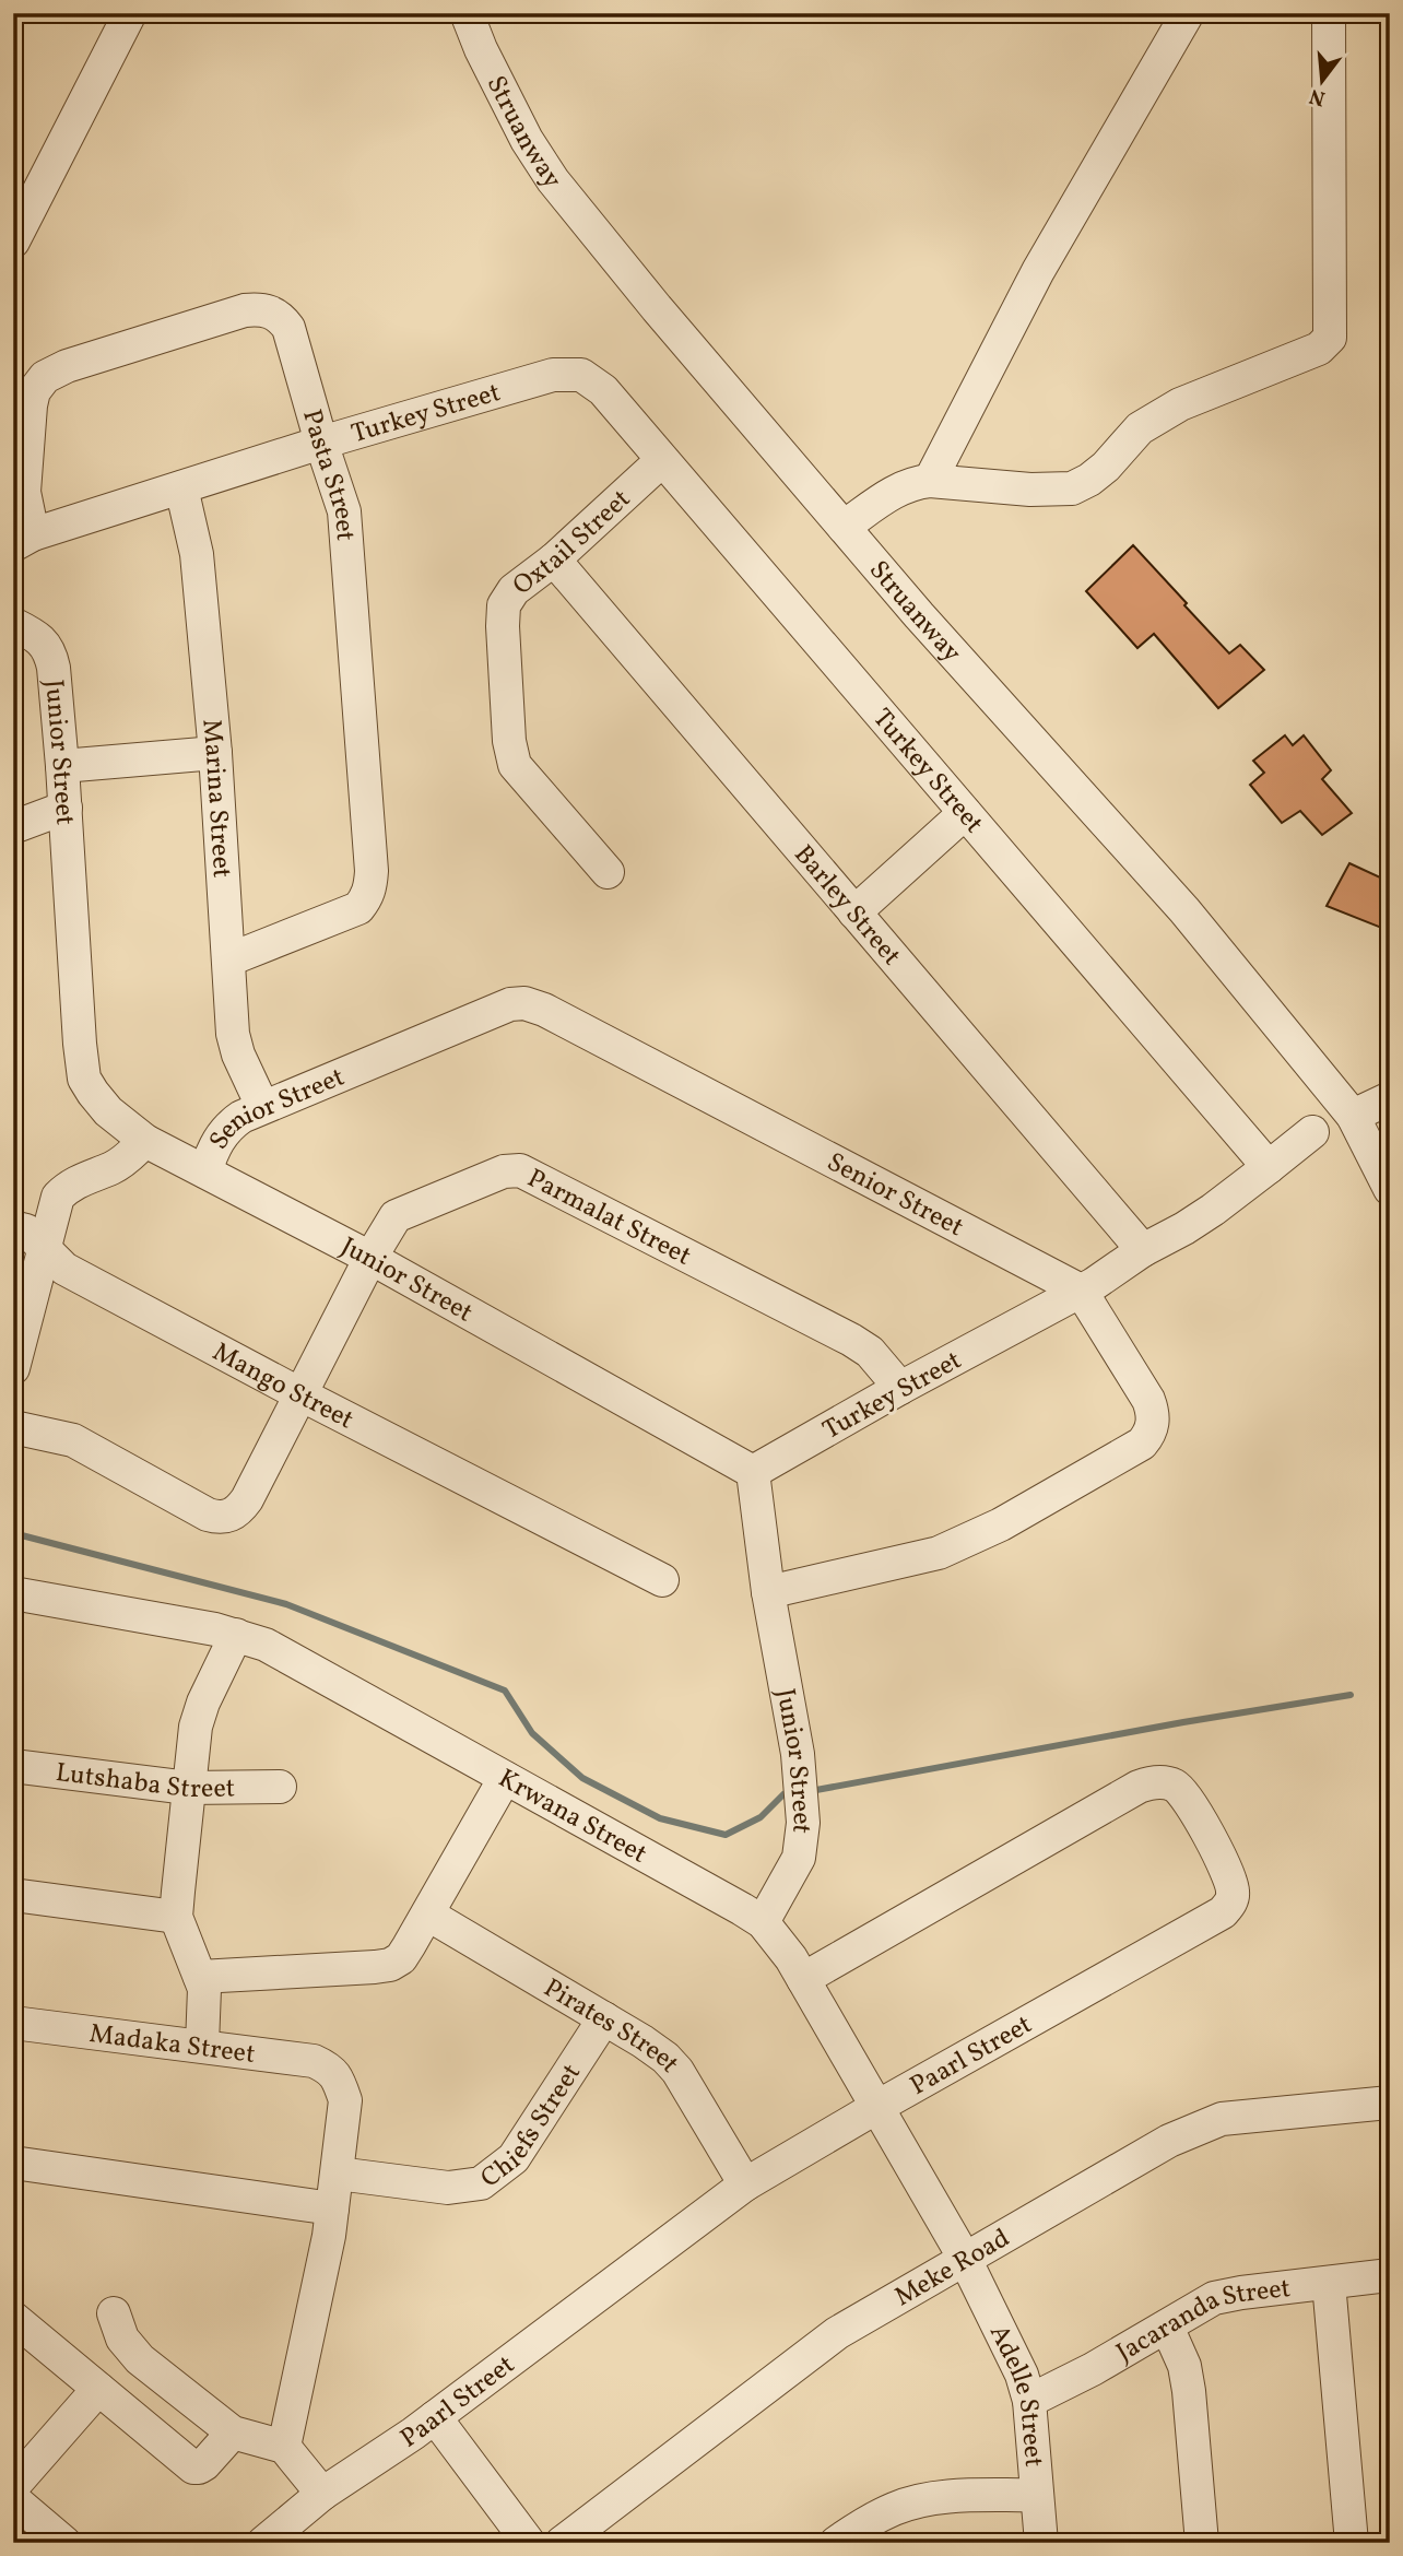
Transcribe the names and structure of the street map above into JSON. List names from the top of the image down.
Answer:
{
  "streets": {
    "street": [
      "Struanway",
      "Turkey Street",
      "Pasta Street",
      "Oxtail Street",
      "Junior Street",
      "Marina Street",
      "Barley Street",
      "Senior Street",
      "Parmalat Street",
      "Mango Street",
      "Lutshaba Street",
      "Krwana Street",
      "Pirates Street",
      "Madaka Street",
      "Paarl Street",
      "Chiefs Street",
      "Meke Road",
      "Jacaranda Street",
      "Adelle Street"
    ]
  },
  "crossings": [
    ["Turkey Street", "Pasta Street"],
    ["Turkey Street", "Oxtail Street"],
    ["Turkey Street", "Junior Street"],
    ["Turkey Street", "Marina Street"],
    ["Turkey Street", "Barley Street"],
    ["Turkey Street", "Senior Street"],
    ["Turkey Street", "Parmalat Street"],
    ["Pasta Street", "Marina Street"],
    ["Oxtail Street", "Barley Street"],
    ["Junior Street", "Senior Street"],
    ["Junior Street", "Parmalat Street"],
    ["Junior Street", "Krwana Street"],
    ["Marina Street", "Senior Street"],
    ["Parmalat Street", "Mango Street"],
    ["Krwana Street", "Paarl Street"],
    ["Krwana Street", "Meke Road"],
    ["Krwana Street", "Adelle Street"],
    ["Pirates Street", "Paarl Street"],
    ["Pirates Street", "Chiefs Street"],
    ["Madaka Street", "Chiefs Street"],
    ["Meke Road", "Adelle Street"],
    ["Jacaranda Street", "Adelle Street"]
  ],
  "north": "bottom"
}
